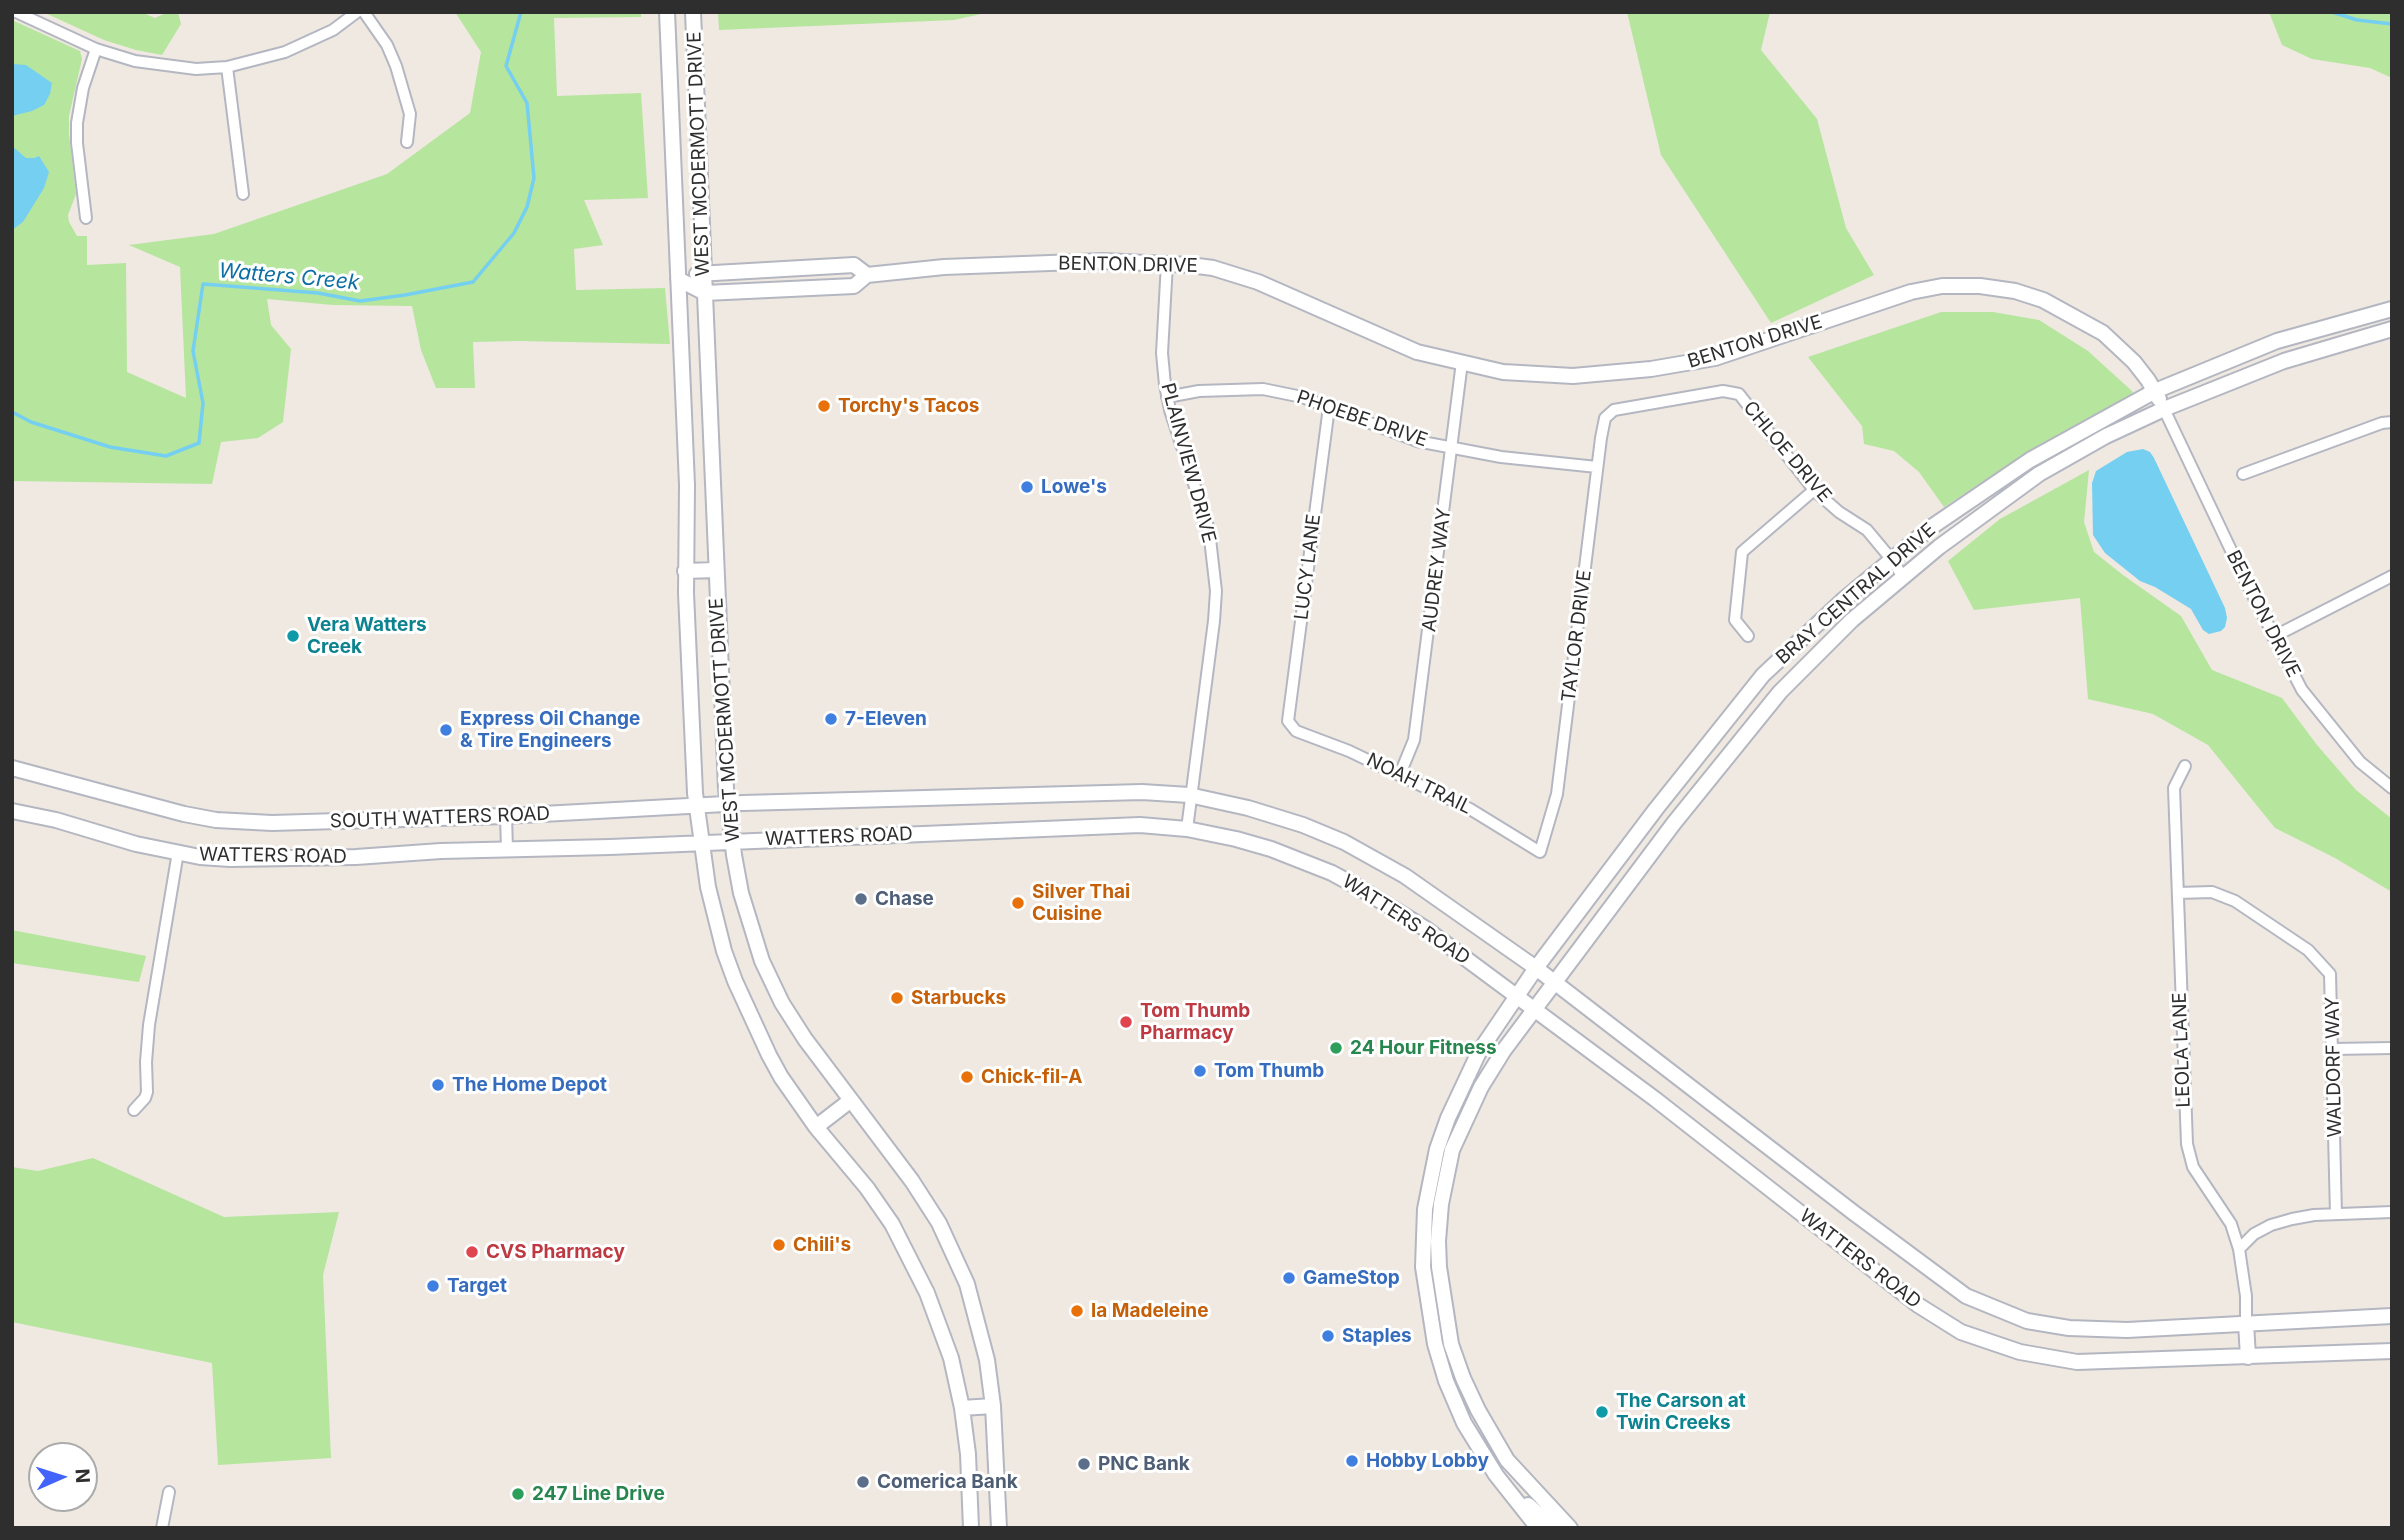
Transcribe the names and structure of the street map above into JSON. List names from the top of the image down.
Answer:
{
  "streets": {
    "main road": [
      "WEST MCDERMOTT DRIVE",
      "BENTON DRIVE",
      "BRAY CENTRAL DRIVE",
      "SOUTH WATTERS ROAD",
      "WATTERS ROAD"
    ],
    "street": [
      "PHOEBE DRIVE",
      "CHLOE DRIVE",
      "PLAINVIEW DRIVE",
      "LUCY LANE",
      "AUDREY WAY",
      "TAYLOR DRIVE",
      "NOAH TRAIL",
      "LEOLA LANE",
      "WALDORF WAY"
    ]
  },
  "crossings": [
    ["WEST MCDERMOTT DRIVE", "BENTON DRIVE"],
    ["WEST MCDERMOTT DRIVE", "SOUTH WATTERS ROAD"],
    ["WEST MCDERMOTT DRIVE", "WATTERS ROAD"],
    ["BENTON DRIVE", "PLAINVIEW DRIVE"],
    ["BENTON DRIVE", "AUDREY WAY"],
    ["BENTON DRIVE", "BRAY CENTRAL DRIVE"],
    ["PHOEBE DRIVE", "PLAINVIEW DRIVE"],
    ["PHOEBE DRIVE", "LUCY LANE"],
    ["PHOEBE DRIVE", "AUDREY WAY"],
    ["PHOEBE DRIVE", "TAYLOR DRIVE"],
    ["CHLOE DRIVE", "BRAY CENTRAL DRIVE"],
    ["CHLOE DRIVE", "TAYLOR DRIVE"],
    ["PLAINVIEW DRIVE", "WATTERS ROAD"],
    ["LUCY LANE", "NOAH TRAIL"],
    ["AUDREY WAY", "NOAH TRAIL"],
    ["BRAY CENTRAL DRIVE", "WATTERS ROAD"],
    ["TAYLOR DRIVE", "NOAH TRAIL"],
    ["SOUTH WATTERS ROAD", "WATTERS ROAD"],
    ["WATTERS ROAD", "LEOLA LANE"],
    ["LEOLA LANE", "WALDORF WAY"]
  ],
  "water": ["Watters Creek"],
  "places": [
    "Torchy's Tacos",
    "Lowe's",
    "Vera Watters Creek",
    "7-Eleven",
    "Express Oil Change & Tire Engineers",
    "Chase",
    "Silver Thai Cuisine",
    "Starbucks",
    "Tom Thumb Pharmacy",
    "24 Hour Fitness",
    "Tom Thumb",
    "Chick-fil-A",
    "The Home Depot",
    "Chili's",
    "CVS Pharmacy",
    "GameStop",
    "Target",
    "la Madeleine",
    "Staples",
    "The Carson at Twin Creeks",
    "Hobby Lobby",
    "PNC Bank",
    "Comerica Bank",
    "247 Line Drive"
  ],
  "north": "right"
}
